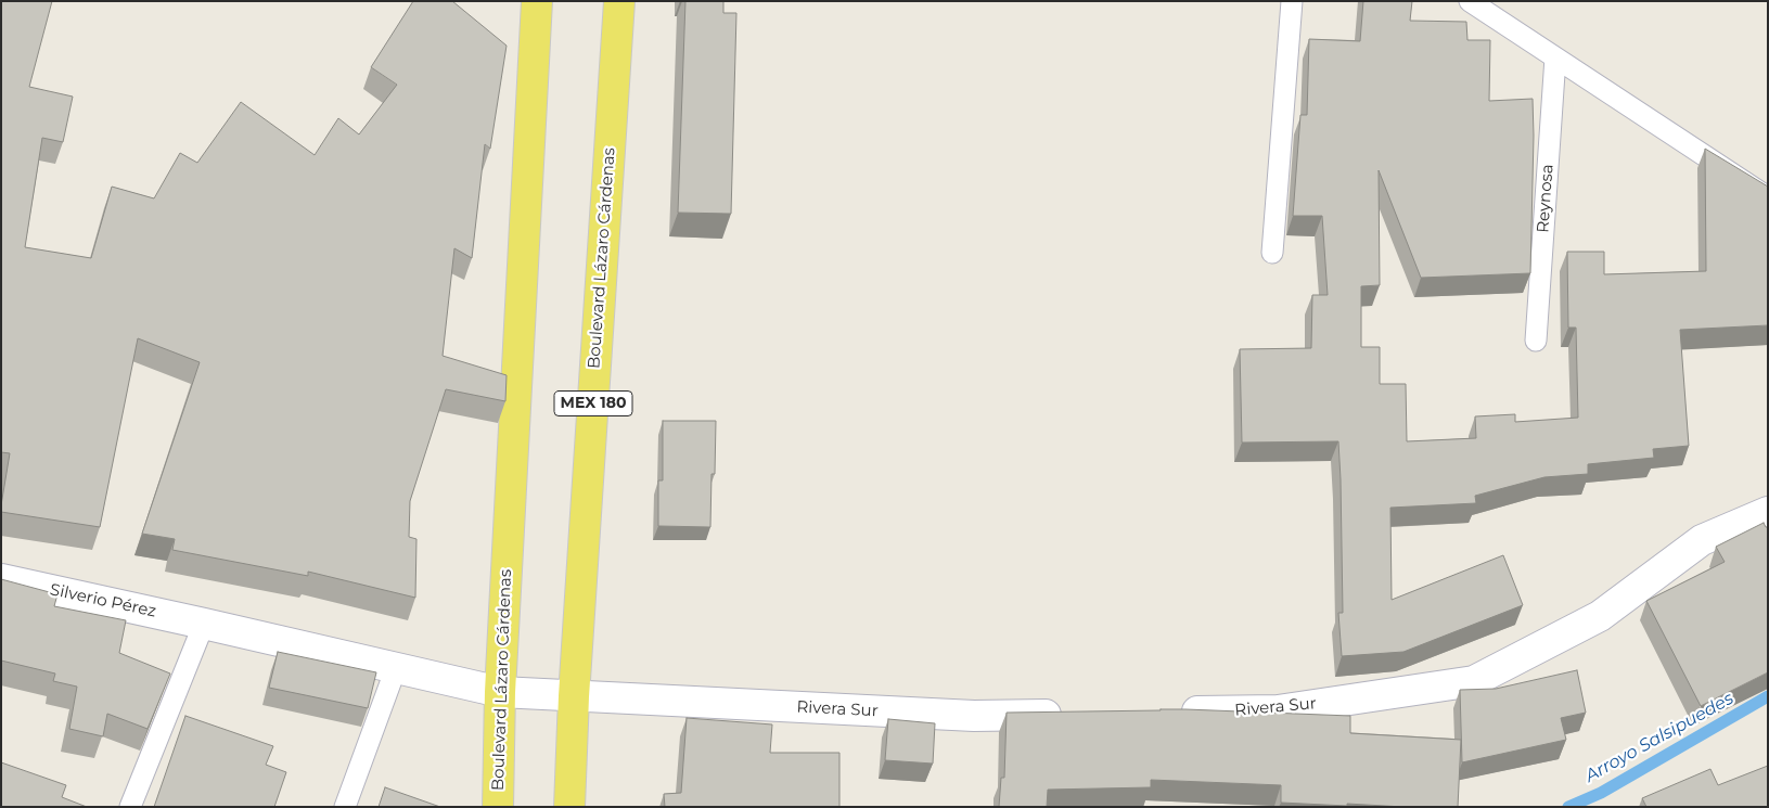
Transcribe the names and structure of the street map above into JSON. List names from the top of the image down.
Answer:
{
  "streets": {
    "main road": ["Boulevard Lázaro Cárdenas", "MEX 180"],
    "street": ["Silverio Pérez", "Rivera Sur"],
    "lane": ["Reynosa"]
  },
  "crossings": [
    ["Boulevard Lázaro Cárdenas", "Silverio Pérez"],
    ["Boulevard Lázaro Cárdenas", "Rivera Sur"],
    ["Silverio Pérez", "Rivera Sur"]
  ],
  "water": ["Arroyo Salsipuedes"]
}
